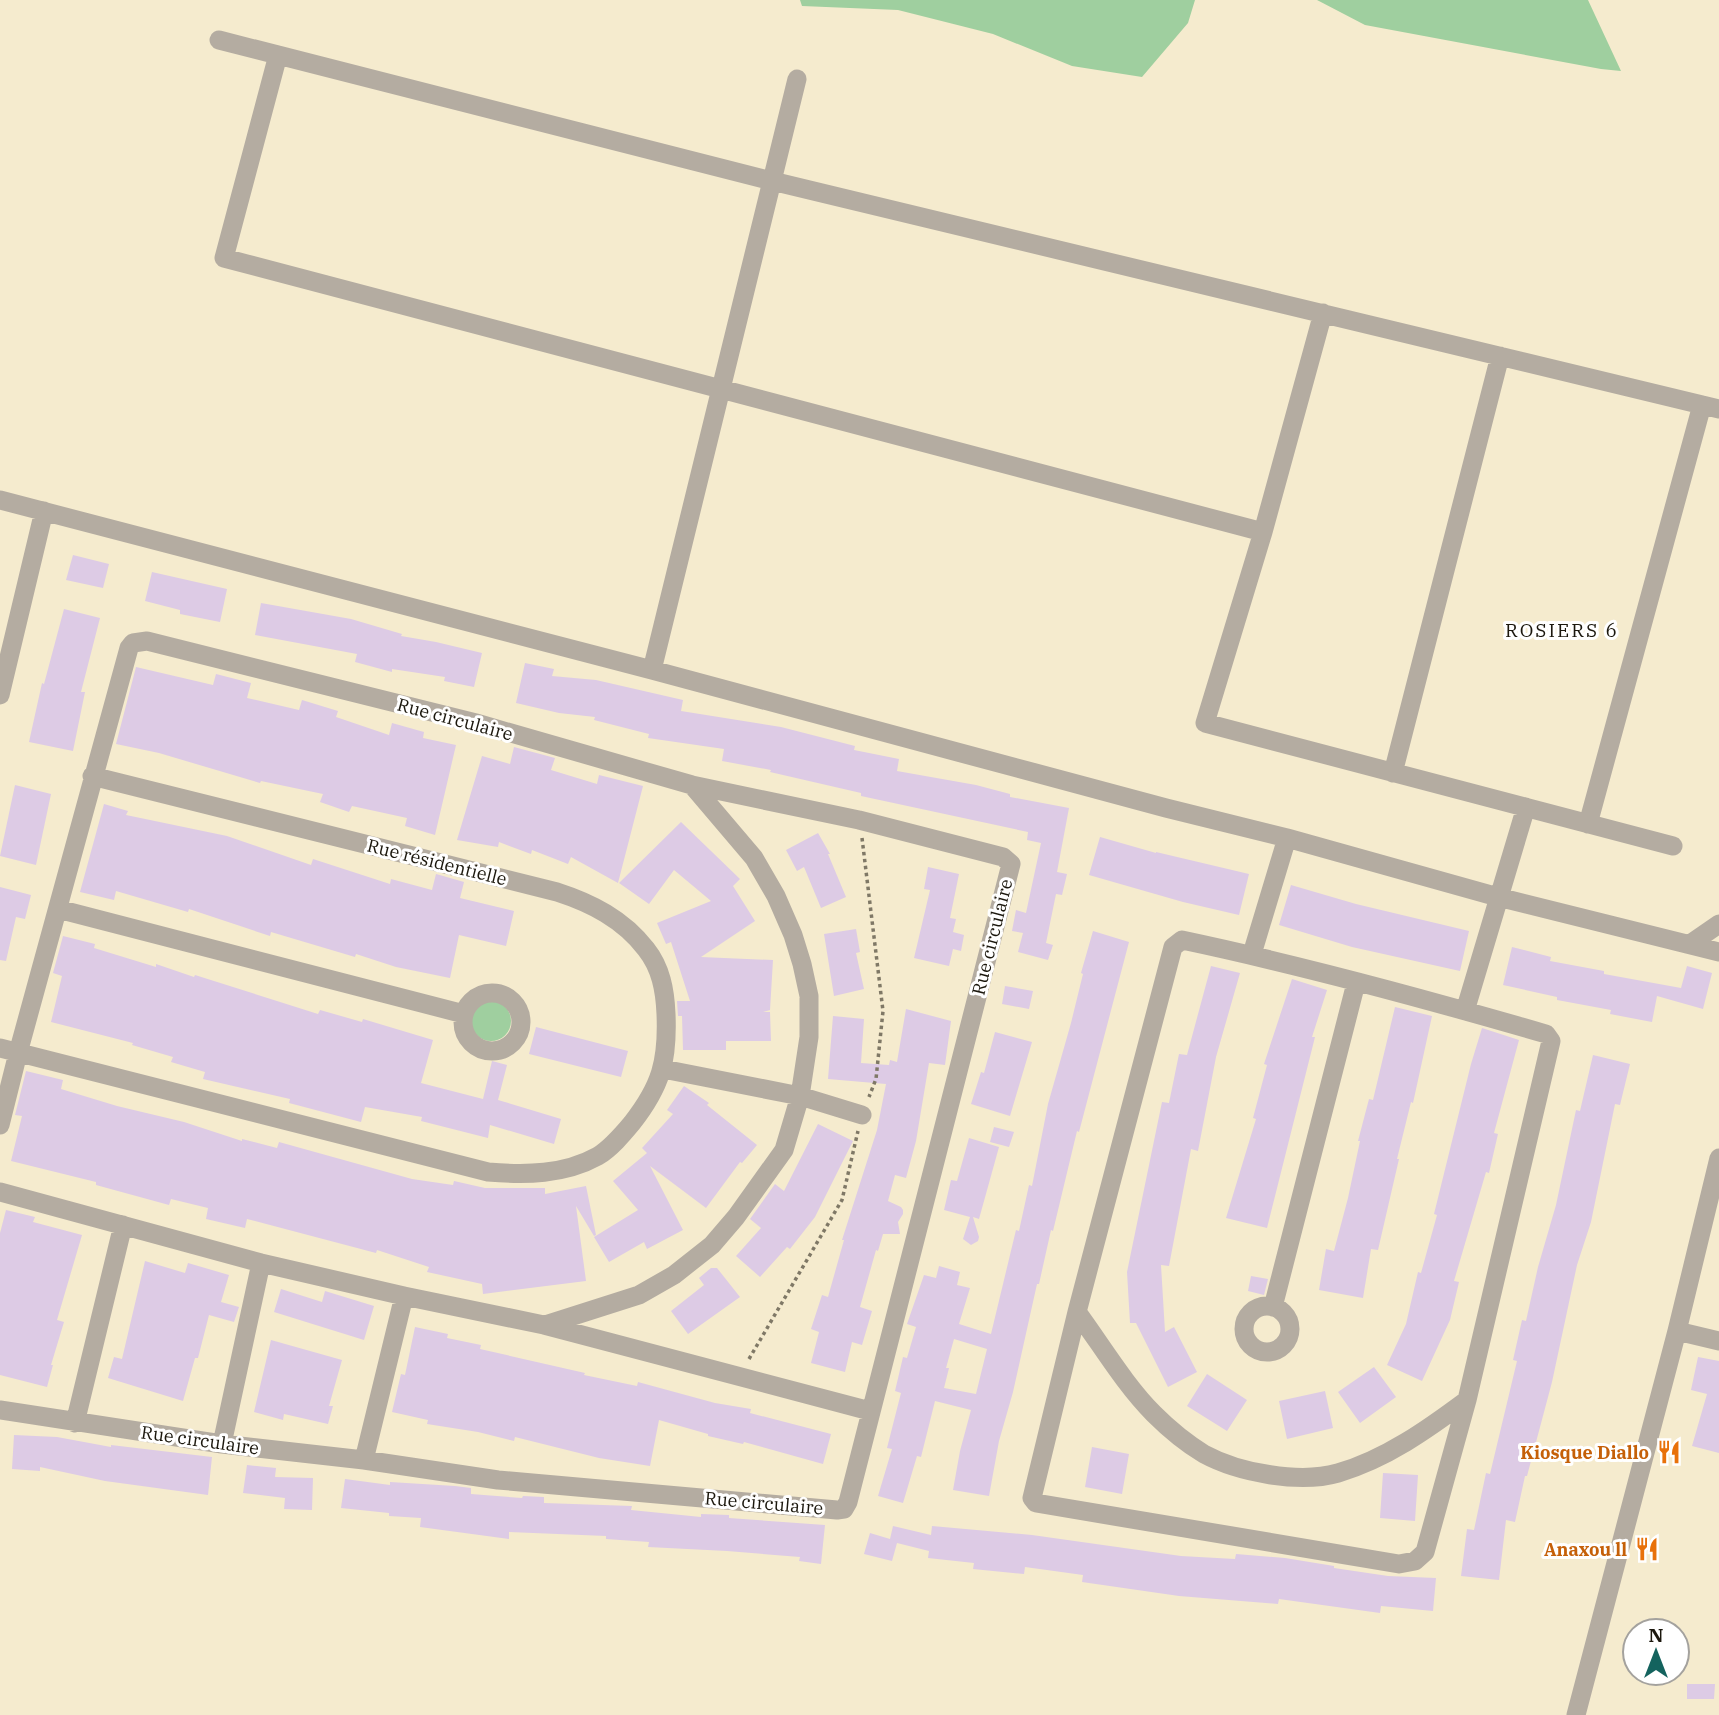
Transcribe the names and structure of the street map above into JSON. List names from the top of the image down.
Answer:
{
  "streets": {
    "street": ["Rue circulaire", "Rue résidentielle"]
  },
  "crossings": [
    ["Rue circulaire", "Rue résidentielle"]
  ],
  "districts": ["ROSIERS 6"],
  "places": {
    "restaurant": ["Kiosque Diallo", "Anaxou ll"]
  },
  "north": "top"
}
